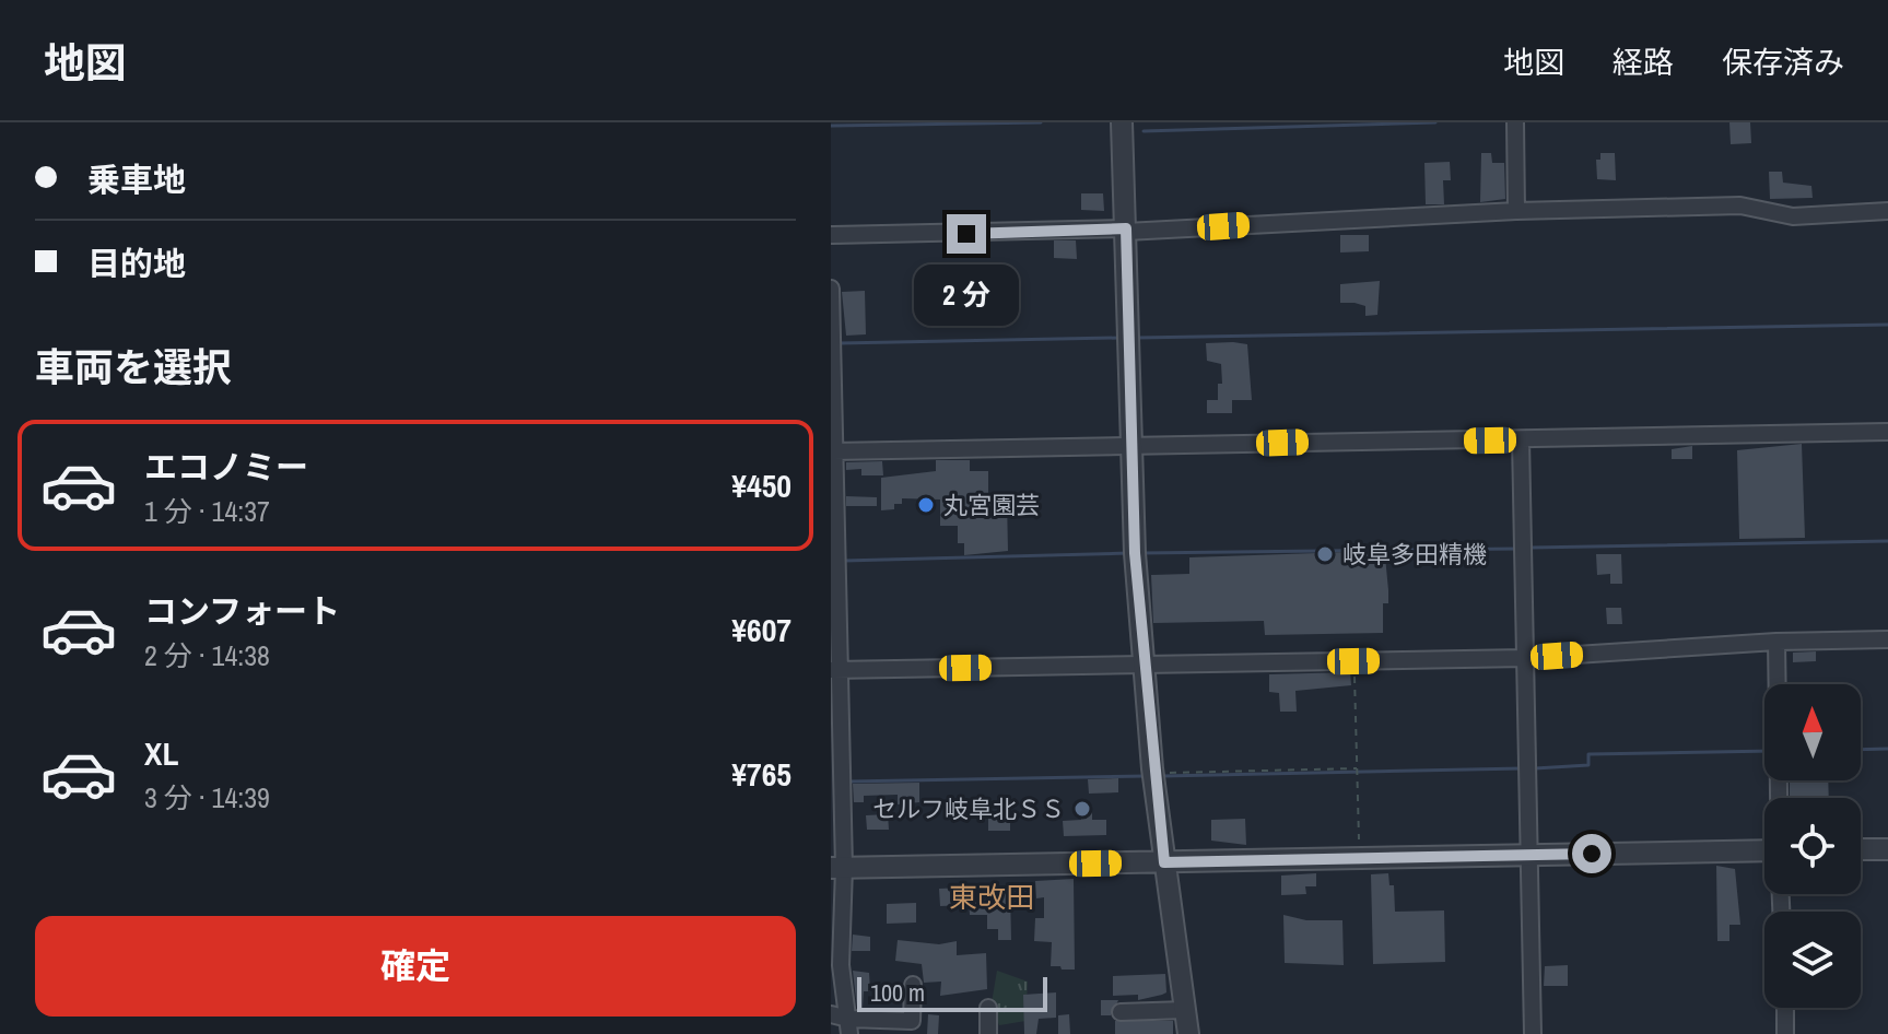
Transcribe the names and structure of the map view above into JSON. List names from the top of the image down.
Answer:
{
  "districts": ["東改田"],
  "places": ["丸宮園芸", "岐阜多田精機", "セルフ岐阜北ＳＳ"],
  "scale_bar": "100 m",
  "north": "top",
  "page": {
    "header": "地図",
    "nav": ["地図", "経路", "保存済み"],
    "banner": ["乗車地", "目的地"],
    "bubble": "2 分",
    "heading": "車両を選択",
    "list": [
      {
        "name": "エコノミー",
        "note": "1 分 · 14:37",
        "value": "¥450"
      },
      {
        "name": "コンフォート",
        "note": "2 分 · 14:38",
        "value": "¥607"
      },
      {
        "name": "XL",
        "note": "3 分 · 14:39",
        "value": "¥765"
      }
    ],
    "buttons": "確定",
    "scale": "100 m"
  }
}
